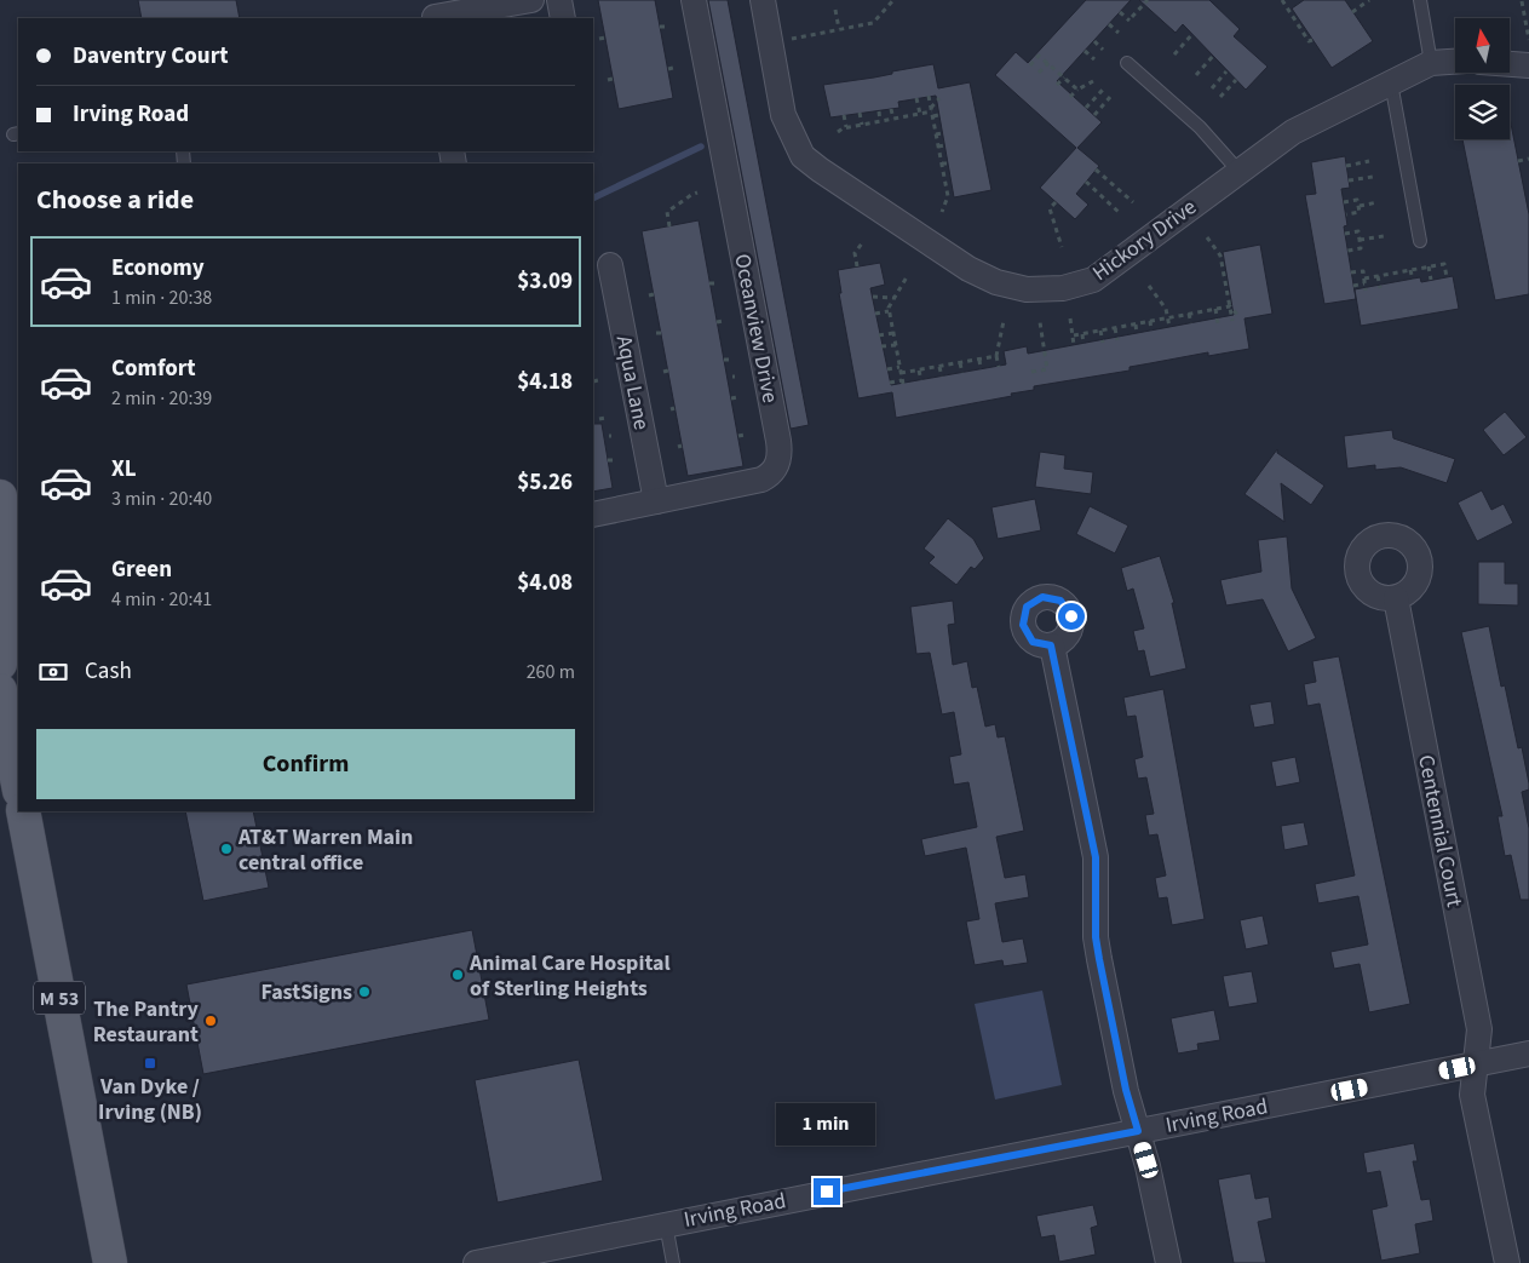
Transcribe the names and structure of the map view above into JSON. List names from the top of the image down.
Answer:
{
  "streets": {
    "main road": ["M 53"],
    "street": [
      "Hickory Drive",
      "Oceanview Drive",
      "Aqua Lane",
      "Centennial Court",
      "Irving Road"
    ]
  },
  "crossings": [
    ["Oceanview Drive", "Aqua Lane"],
    ["Centennial Court", "Irving Road"]
  ],
  "places": {
    "other": [
      "AT&T Warren Main central office",
      "Animal Care Hospital of Sterling Heights",
      "FastSigns",
      "The Pantry Restaurant"
    ],
    "transit": ["Van Dyke / Irving (NB)"]
  },
  "north": "top",
  "page": {
    "banner": ["Daventry Court", "Irving Road"],
    "heading": "Choose a ride",
    "list": [
      {
        "name": "Economy",
        "note": "1 min · 20:38",
        "value": "$3.09"
      },
      {
        "name": "Comfort",
        "note": "2 min · 20:39",
        "value": "$4.18"
      },
      {
        "name": "XL",
        "note": "3 min · 20:40",
        "value": "$5.26"
      },
      {
        "name": "Green",
        "note": "4 min · 20:41",
        "value": "$4.08"
      }
    ],
    "pay": ["Cash", "260 m"],
    "buttons": "Confirm",
    "bubble": "1 min"
  }
}
